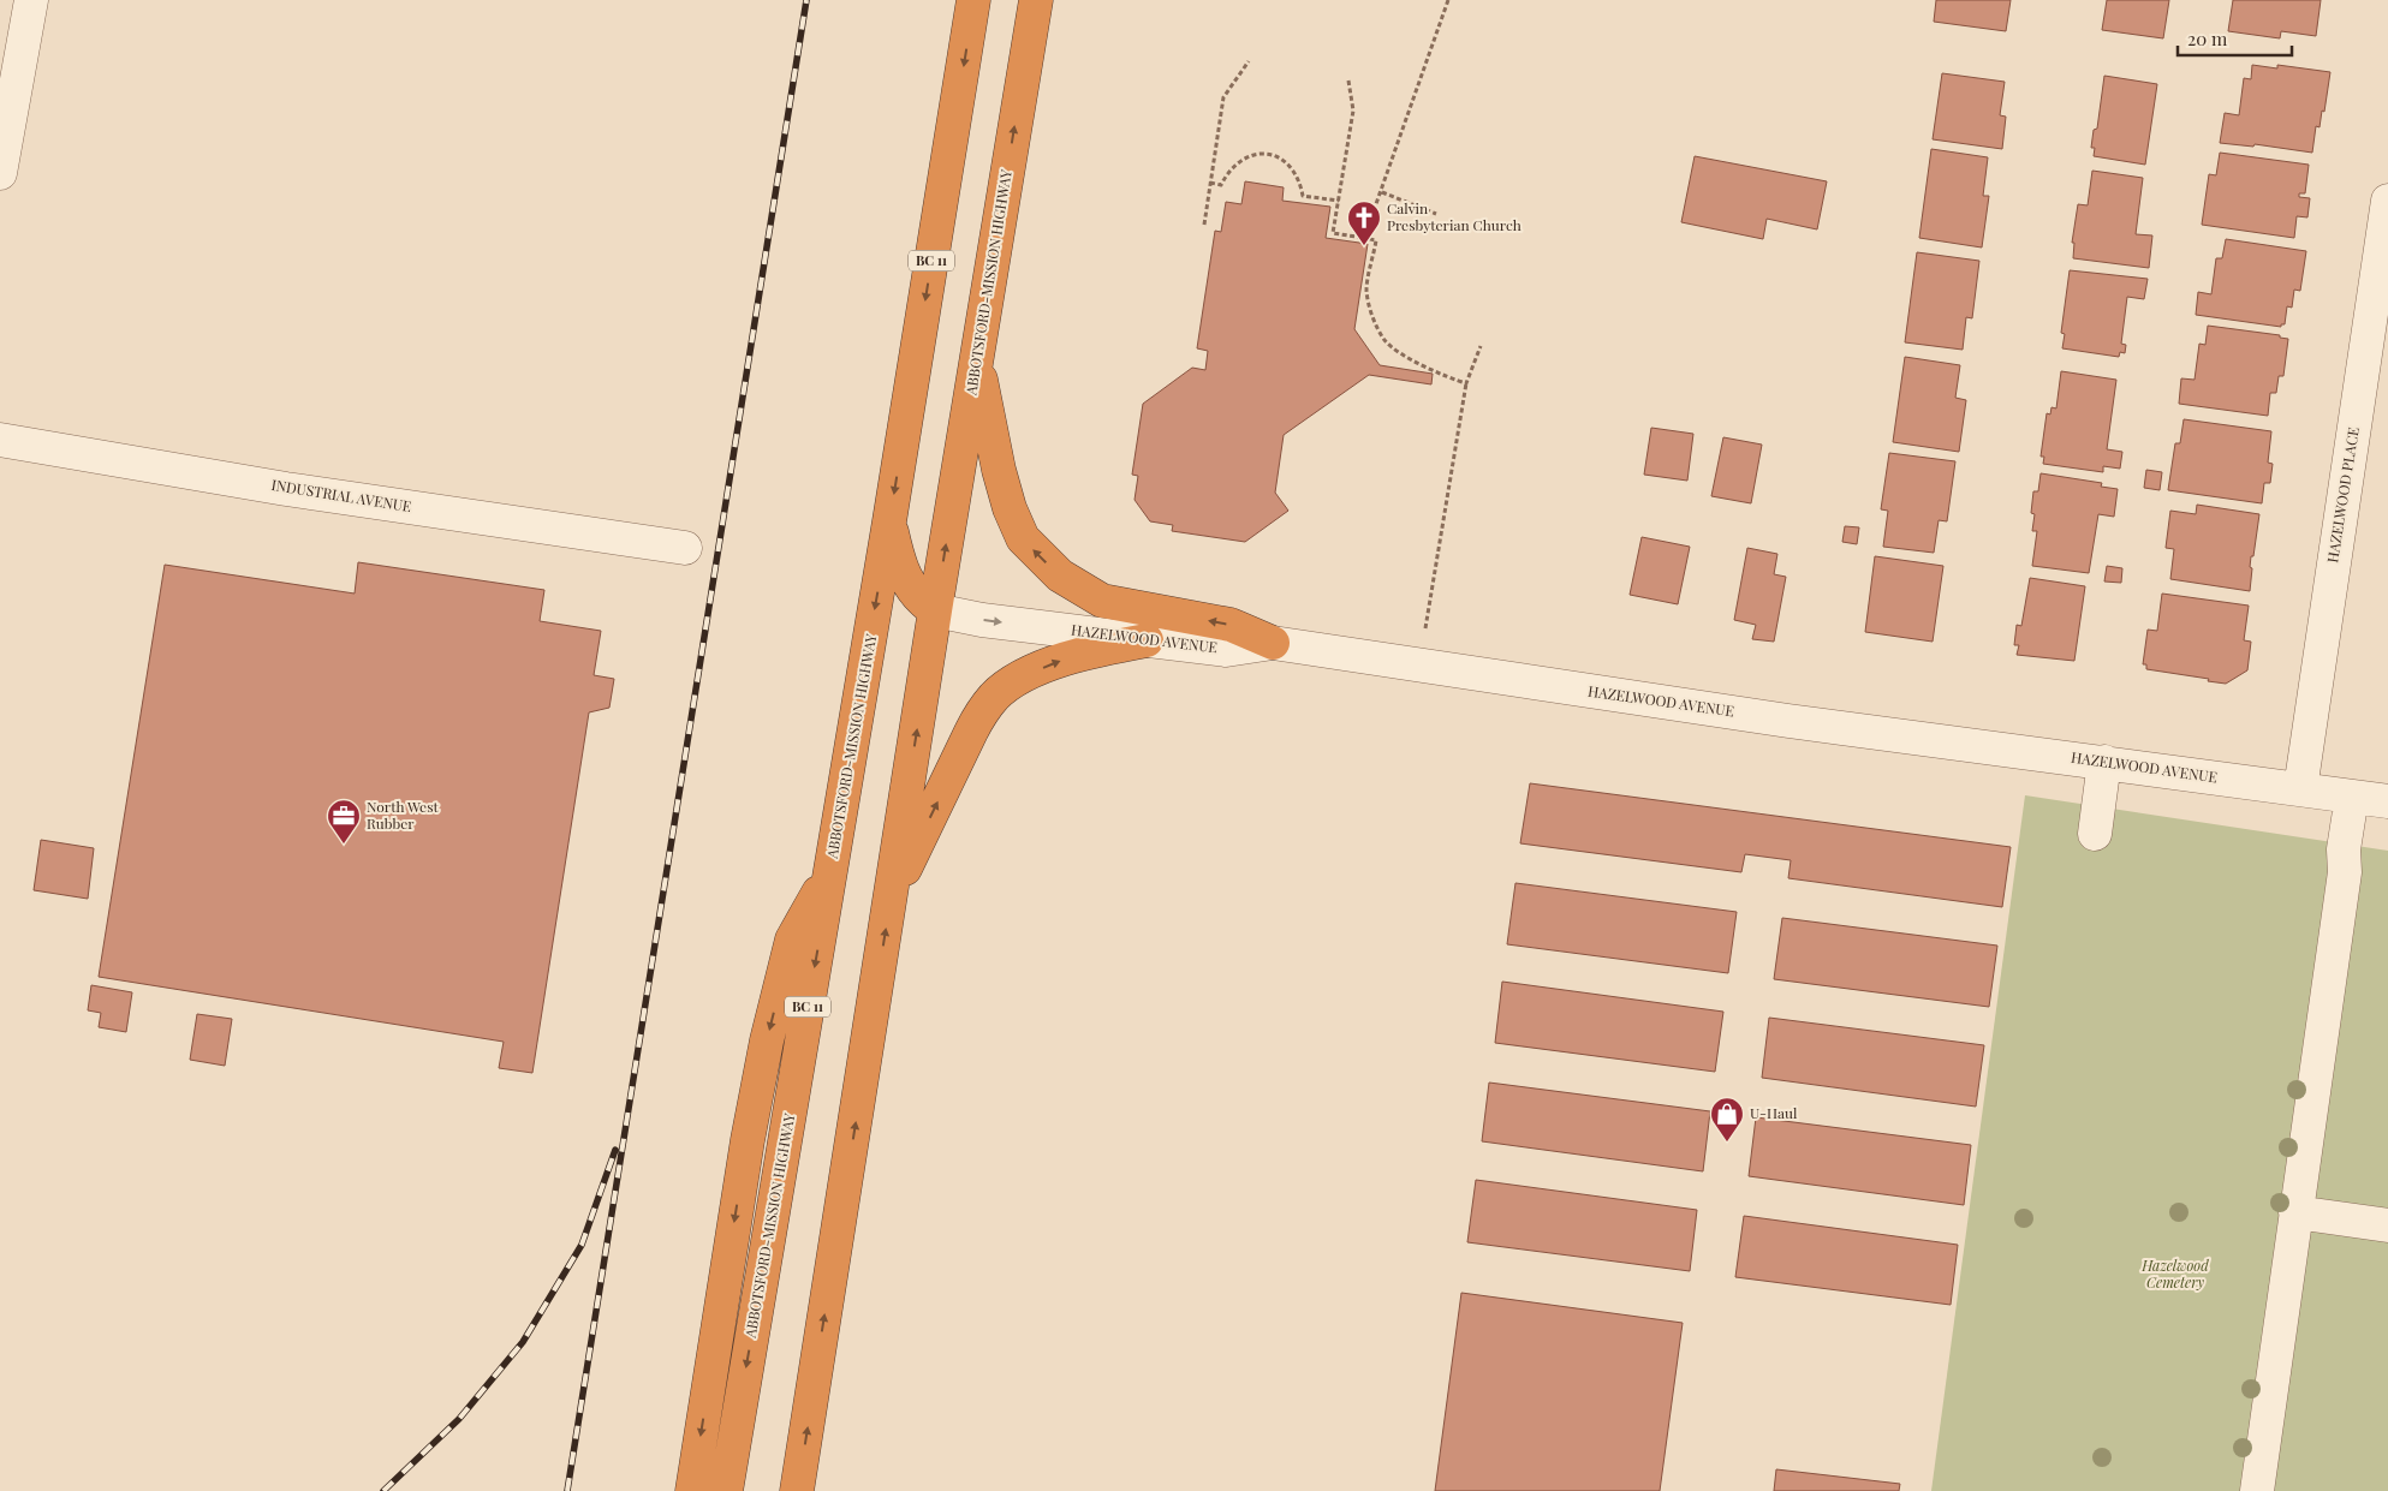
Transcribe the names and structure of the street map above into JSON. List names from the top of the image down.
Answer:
{
  "streets": {
    "highway": ["BC 11", "ABBOTSFORD-MISSION HIGHWAY"],
    "street": ["HAZELWOOD PLACE", "INDUSTRIAL AVENUE", "HAZELWOOD AVENUE"]
  },
  "crossings": [
    ["ABBOTSFORD-MISSION HIGHWAY", "HAZELWOOD AVENUE"],
    ["HAZELWOOD PLACE", "HAZELWOOD AVENUE"]
  ],
  "parks": ["Hazelwood Cemetery"],
  "places": {
    "church": ["Calvin Presbyterian Church"],
    "office": ["North West Rubber"],
    "shop": ["U-Haul"]
  },
  "scale_bar": "20 m"
}
